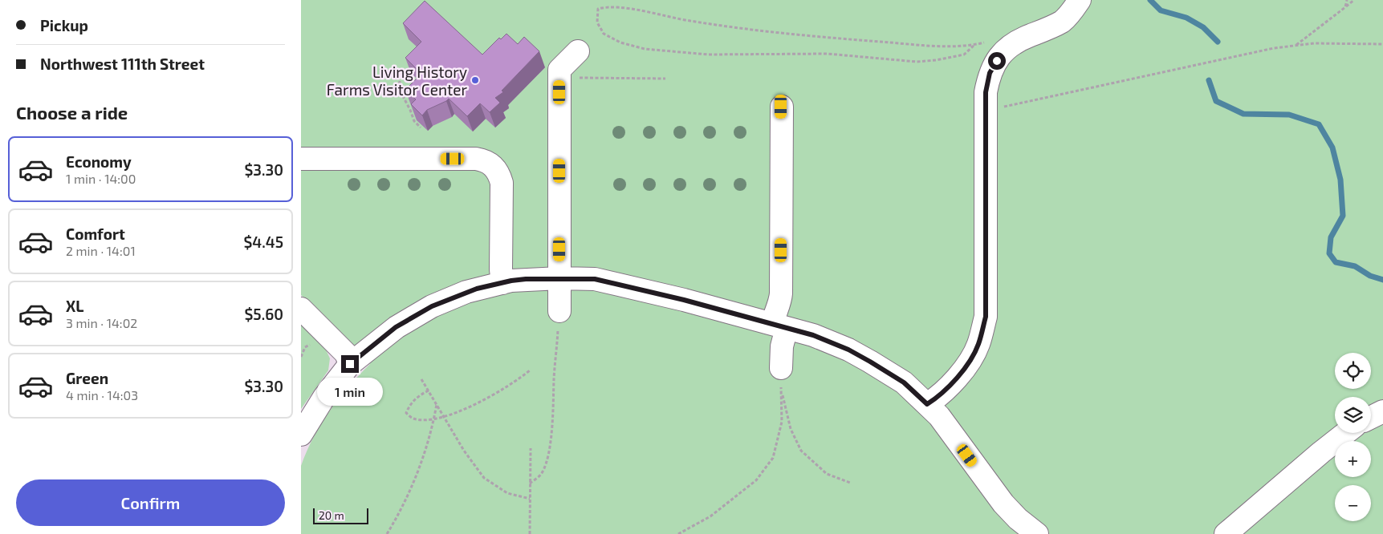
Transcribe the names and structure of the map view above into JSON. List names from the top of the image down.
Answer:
{
  "places": ["Living History Farms Visitor Center"],
  "scale_bar": "20 m",
  "page": {
    "banner": ["Pickup", "Northwest 111th Street"],
    "heading": "Choose a ride",
    "list": [
      {
        "name": "Economy",
        "note": "1 min · 14:00",
        "value": "$3.30"
      },
      {
        "name": "Comfort",
        "note": "2 min · 14:01",
        "value": "$4.45"
      },
      {
        "name": "XL",
        "note": "3 min · 14:02",
        "value": "$5.60"
      },
      {
        "name": "Green",
        "note": "4 min · 14:03",
        "value": "$3.30"
      }
    ],
    "map_buttons": ["+", "−"],
    "bubble": "1 min",
    "buttons": "Confirm",
    "scale": "20 m"
  }
}
